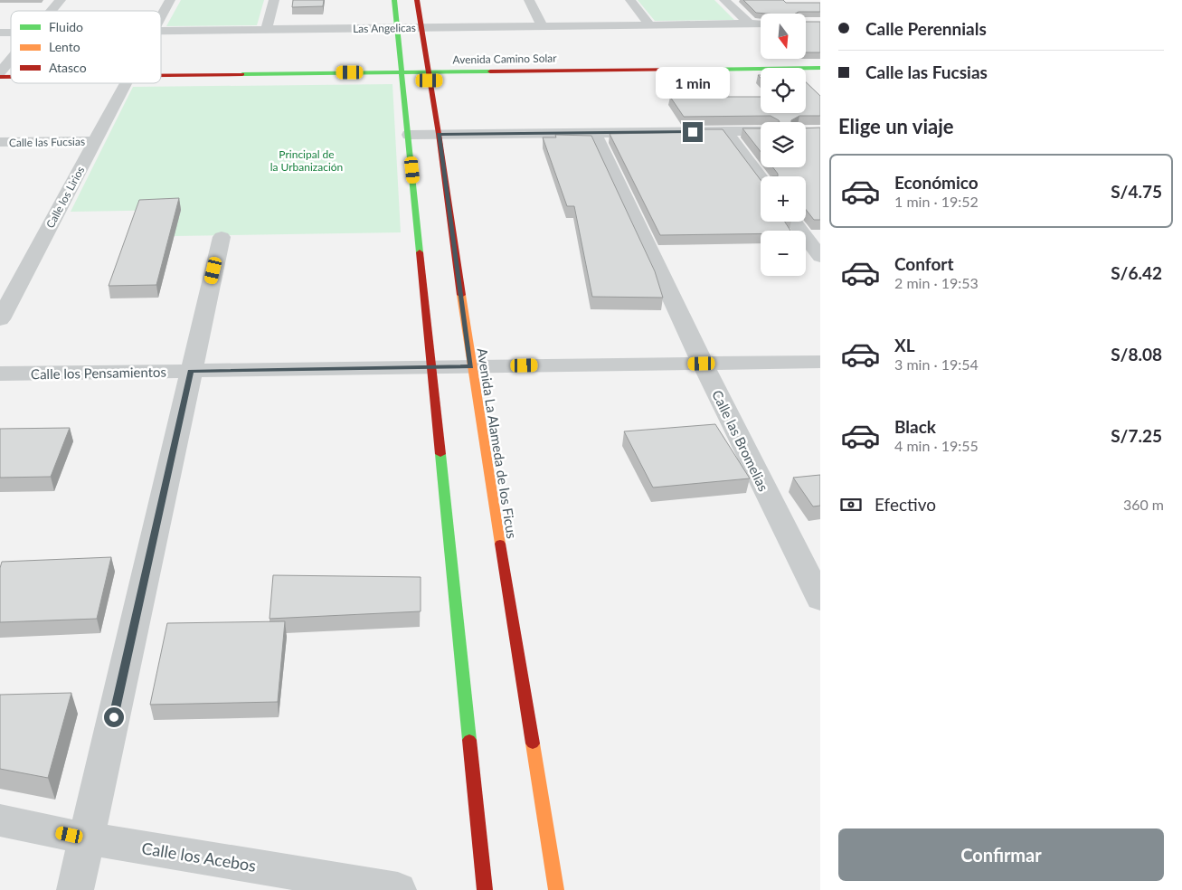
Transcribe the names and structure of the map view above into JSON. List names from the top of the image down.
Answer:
{
  "streets": {
    "street": [
      "Las Angelicas",
      "Avenida Camino Solar",
      "Calle las Fucsias",
      "Calle los Lirios",
      "Calle los Pensamientos",
      "Calle las Bromelias",
      "Avenida La Alameda de los Ficus",
      "Calle los Acebos"
    ]
  },
  "crossings": [
    ["Las Angelicas", "Avenida La Alameda de los Ficus"],
    ["Avenida Camino Solar", "Avenida La Alameda de los Ficus"],
    ["Calle las Fucsias", "Calle los Lirios"],
    ["Calle los Pensamientos", "Calle las Bromelias"],
    ["Calle los Pensamientos", "Avenida La Alameda de los Ficus"]
  ],
  "parks": ["Principal de la Urbanización"],
  "legend": ["Fluido", "Lento", "Atasco"],
  "north": "bottom",
  "page": {
    "banner": ["Calle Perennials", "Calle las Fucsias"],
    "map_buttons": ["+", "−"],
    "bubble": "1 min",
    "heading": "Elige un viaje",
    "list": [
      {
        "name": "Económico",
        "note": "1 min · 19:52",
        "value": "S/4.75"
      },
      {
        "name": "Confort",
        "note": "2 min · 19:53",
        "value": "S/6.42"
      },
      {
        "name": "XL",
        "note": "3 min · 19:54",
        "value": "S/8.08"
      },
      {
        "name": "Black",
        "note": "4 min · 19:55",
        "value": "S/7.25"
      }
    ],
    "pay": ["Efectivo", "360 m"],
    "buttons": "Confirmar"
  }
}
